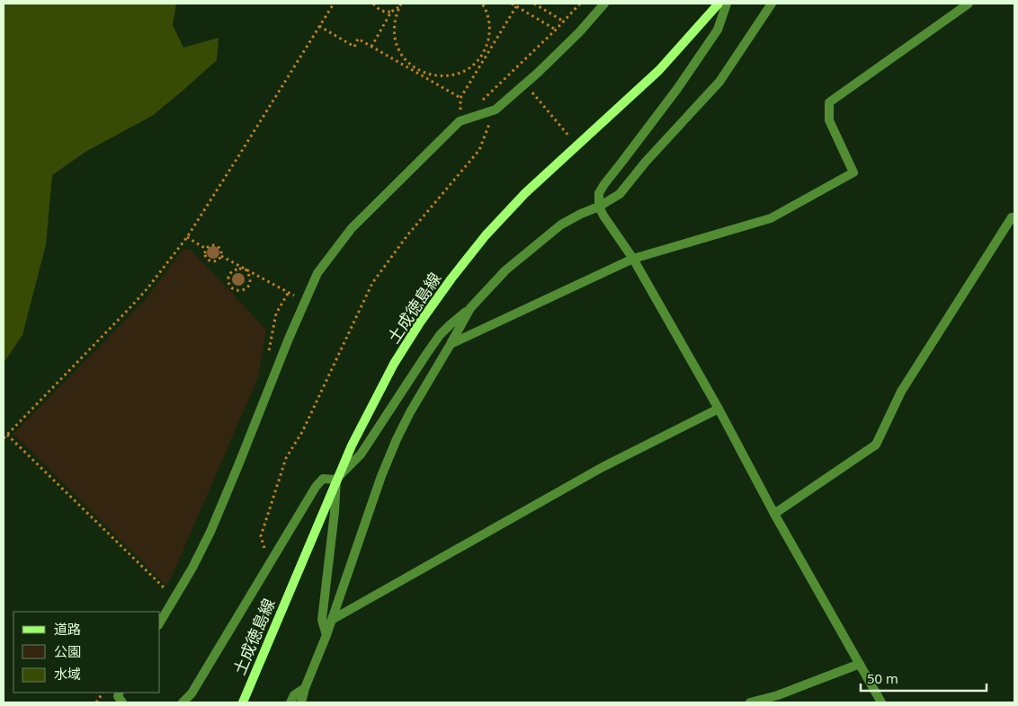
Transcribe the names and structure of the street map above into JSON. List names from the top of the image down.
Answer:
{
  "streets": {
    "main road": ["土成徳島線"]
  },
  "legend": ["道路", "公園", "水域"],
  "scale_bar": "50 m"
}
